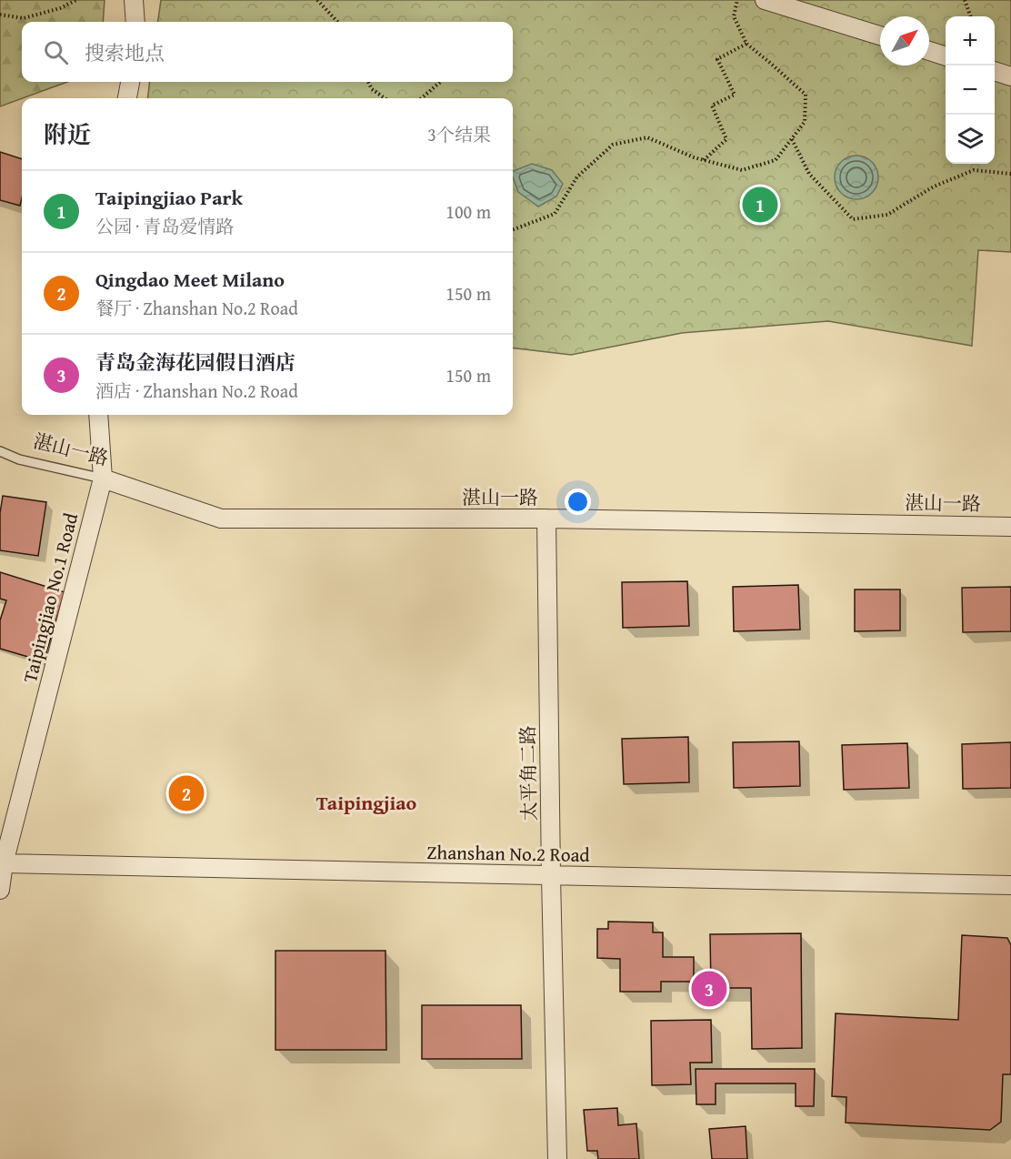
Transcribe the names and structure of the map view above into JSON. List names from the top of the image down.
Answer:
{
  "streets": {
    "street": [
      "湛山一路",
      "Taipingjiao No.1 Road",
      "太平角二路",
      "Zhanshan No.2 Road"
    ]
  },
  "crossings": [
    ["湛山一路", "Taipingjiao No.1 Road"],
    ["湛山一路", "太平角二路"],
    ["Taipingjiao No.1 Road", "Zhanshan No.2 Road"],
    ["太平角二路", "Zhanshan No.2 Road"]
  ],
  "districts": ["Taipingjiao"],
  "north": "top right",
  "page": {
    "map_buttons": ["+", "−"],
    "search": "搜索地点",
    "heading": ["附近", "3个结果"],
    "list": [
      {
        "mark": "1",
        "name": "Taipingjiao Park",
        "note": "公园 · 青岛爱情路",
        "value": "100 m"
      },
      {
        "mark": "2",
        "name": "Qingdao Meet Milano",
        "note": "餐厅 · Zhanshan No.2 Road",
        "value": "150 m"
      },
      {
        "mark": "3",
        "name": "青岛金海花园假日酒店",
        "note": "酒店 · Zhanshan No.2 Road",
        "value": "150 m"
      }
    ],
    "pins": ["1", "2", "3"]
  }
}
